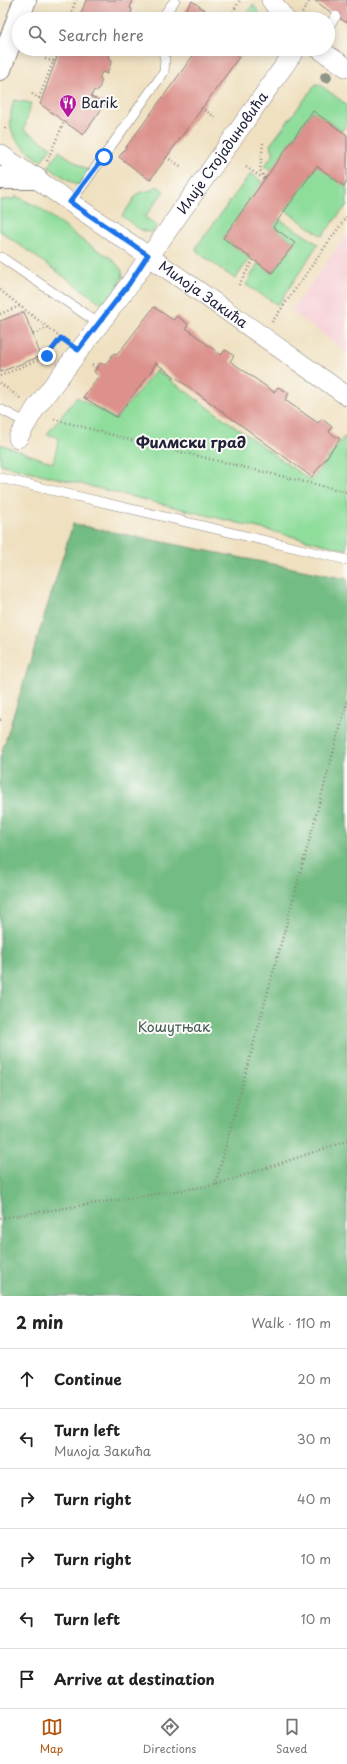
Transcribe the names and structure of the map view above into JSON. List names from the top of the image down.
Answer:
{
  "streets": {
    "street": ["Илије Стојадиновића", "Милоја Закића"]
  },
  "crossings": [
    ["Илије Стојадиновића", "Милоја Закића"]
  ],
  "districts": ["Филмски град"],
  "parks": ["Кошутњак"],
  "places": {
    "restaurant": ["Barik"]
  },
  "page": {
    "search": "Search here",
    "heading": ["2 min", "Walk · 110 m"],
    "list": [
      ["Continue", "20 m"],
      ["Turn left", "Милоја Закића", "30 m"],
      ["Turn right", "40 m"],
      ["Turn right", "10 m"],
      ["Turn left", "10 m"],
      "Arrive at destination"
    ],
    "nav": ["Map", "Directions", "Saved"]
  }
}
